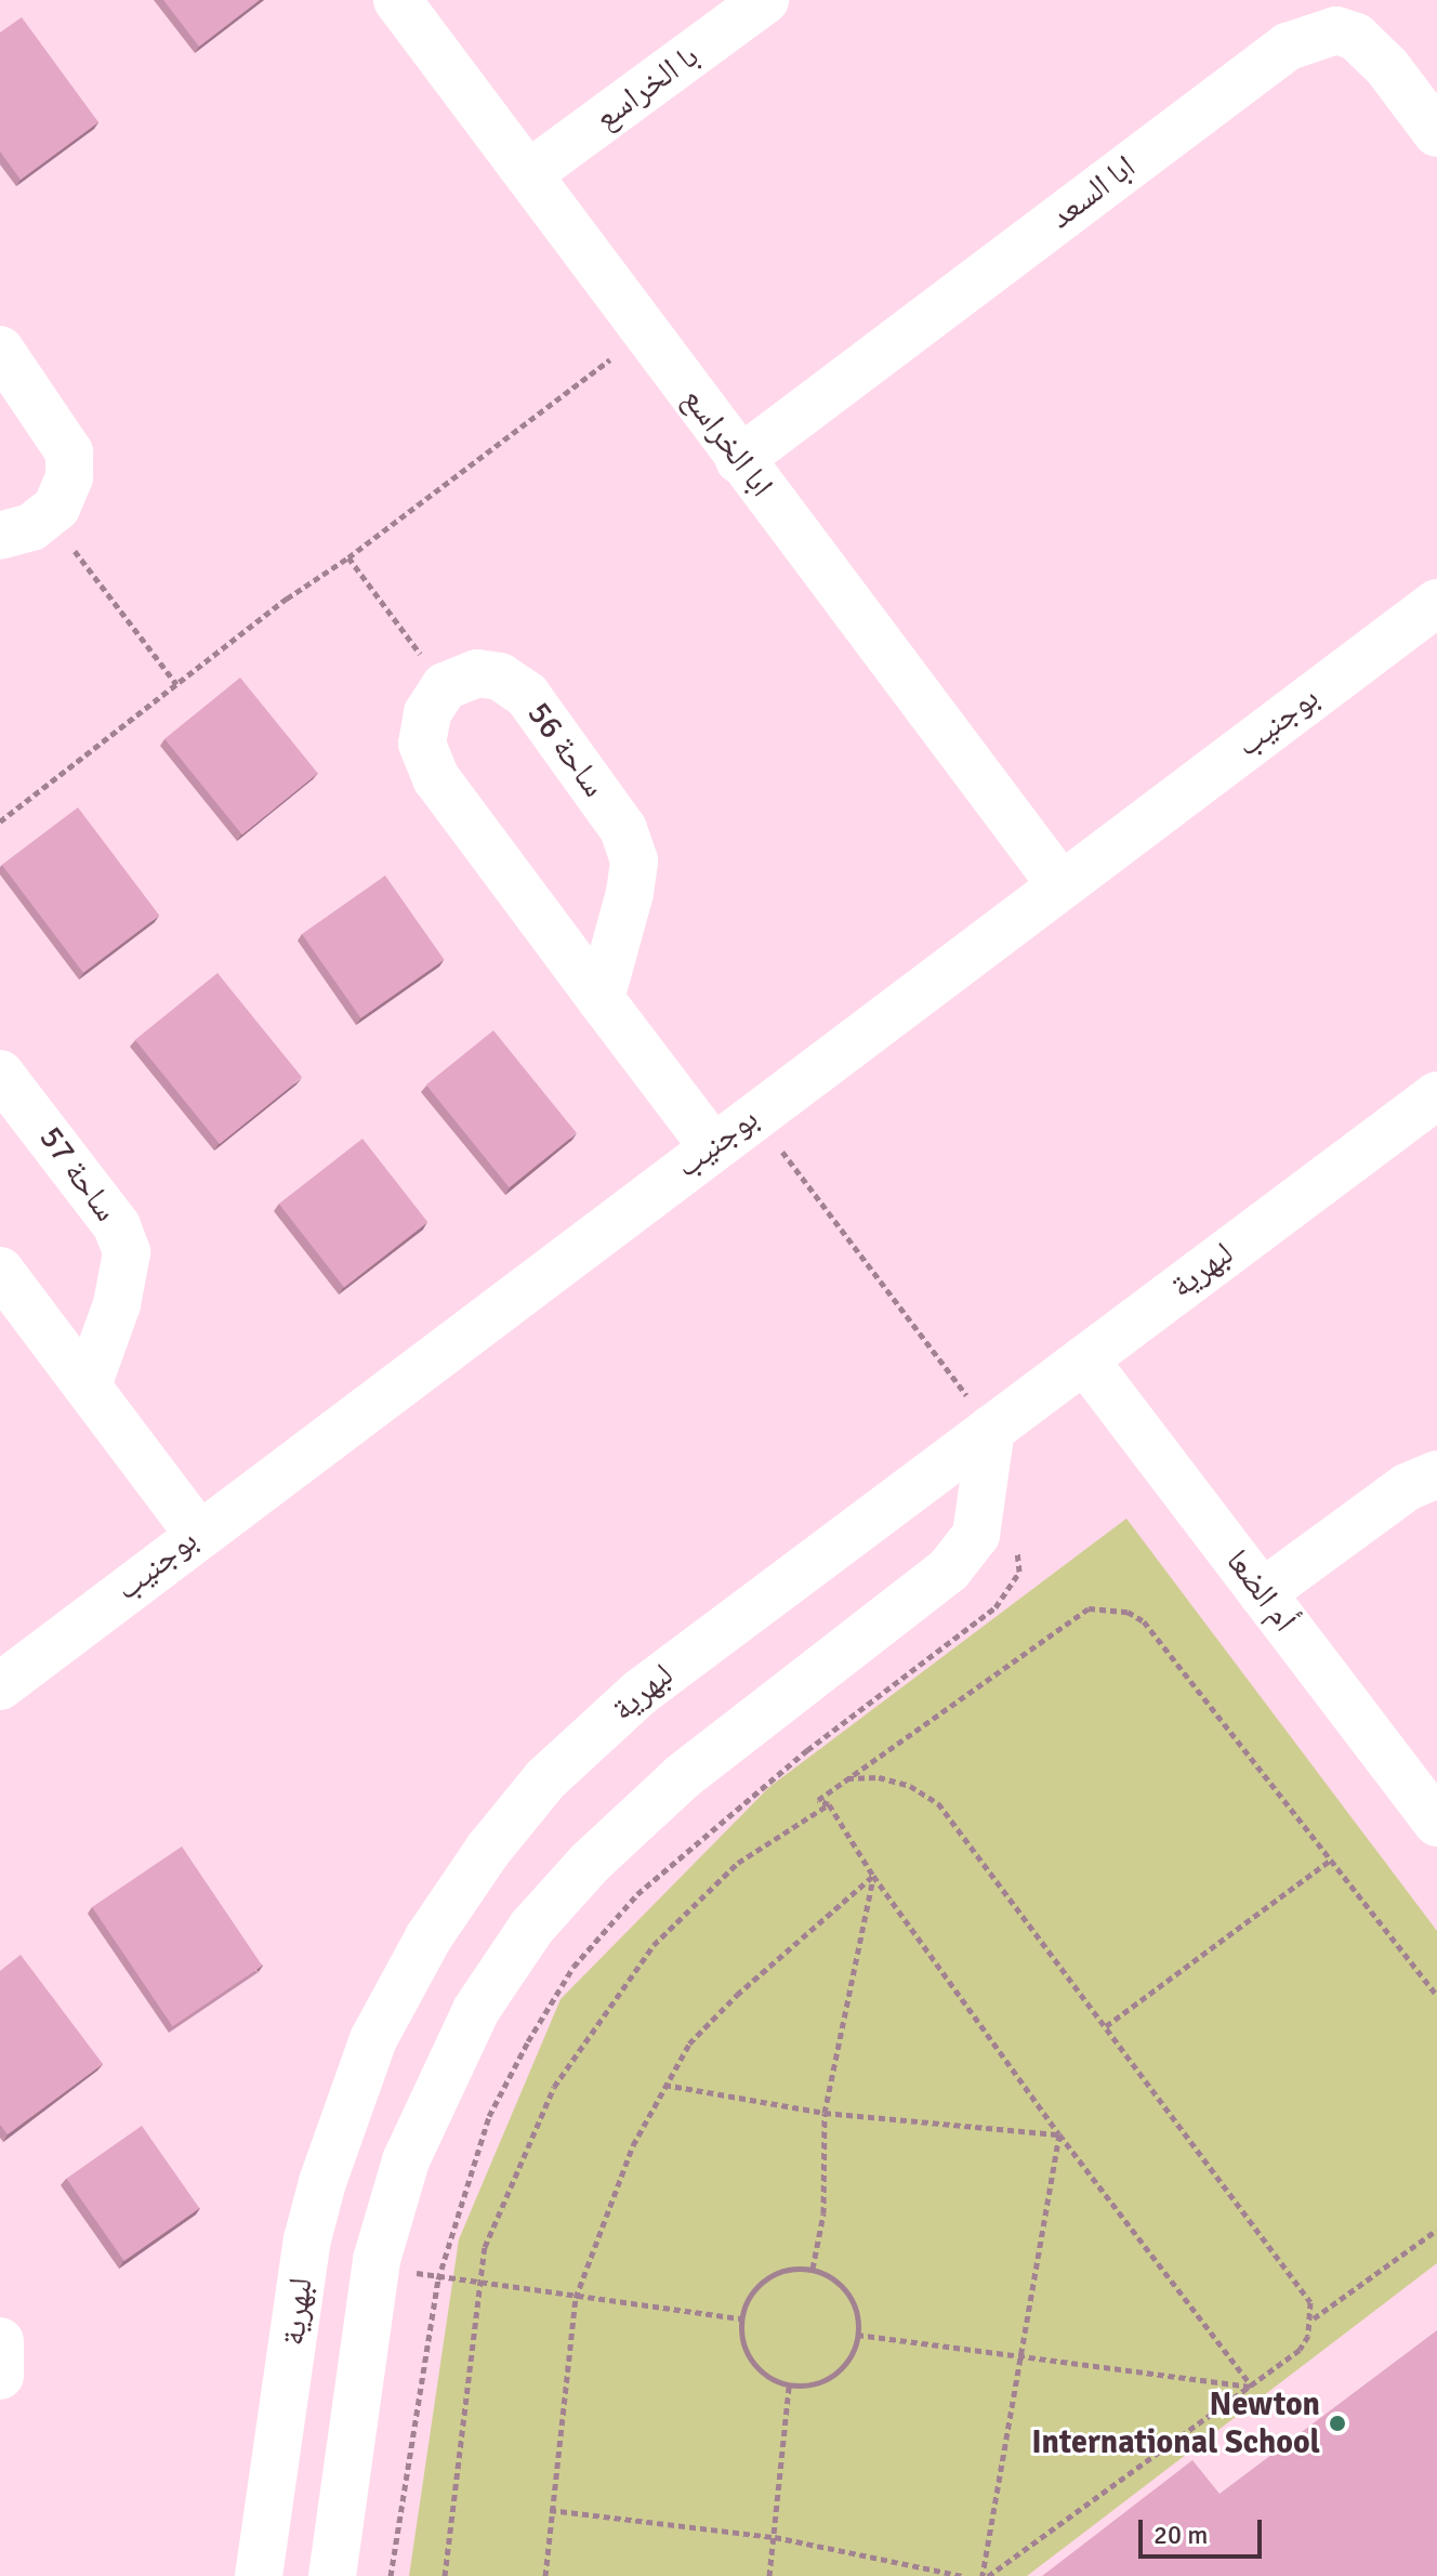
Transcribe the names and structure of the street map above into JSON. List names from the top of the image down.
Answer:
{
  "streets": {
    "street": [
      "با الخراسع",
      "ابا السعد",
      "ابا الخراسع",
      "بوجنيب",
      "ساحة 56",
      "ساحة 57",
      "لبهرية",
      "أم الضعا"
    ]
  },
  "crossings": [
    ["با الخراسع", "ابا الخراسع"],
    ["ابا السعد", "ابا الخراسع"],
    ["ابا الخراسع", "بوجنيب"],
    ["لبهرية", "أم الضعا"]
  ],
  "places": ["Newton International School"],
  "scale_bar": "20 m"
}
